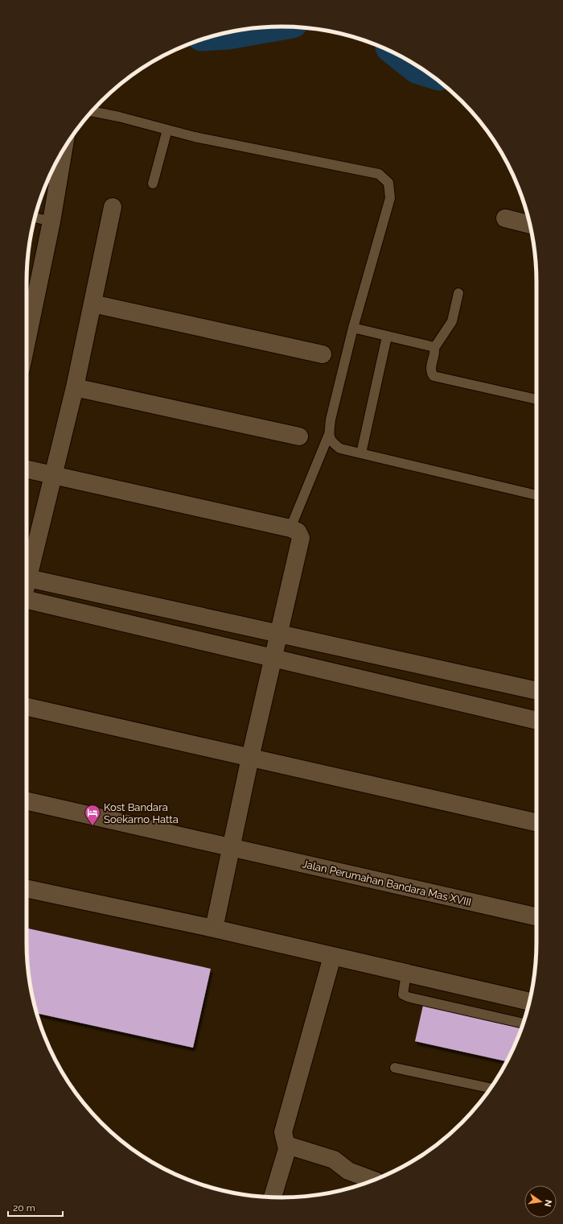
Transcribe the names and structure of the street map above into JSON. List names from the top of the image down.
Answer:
{
  "streets": {
    "street": ["Jalan Perumahan Bandara Mas XVIII"]
  },
  "places": {
    "hotel": ["Kost Bandara Soekarno Hatta"]
  },
  "scale_bar": "20 m",
  "north": "right"
}
